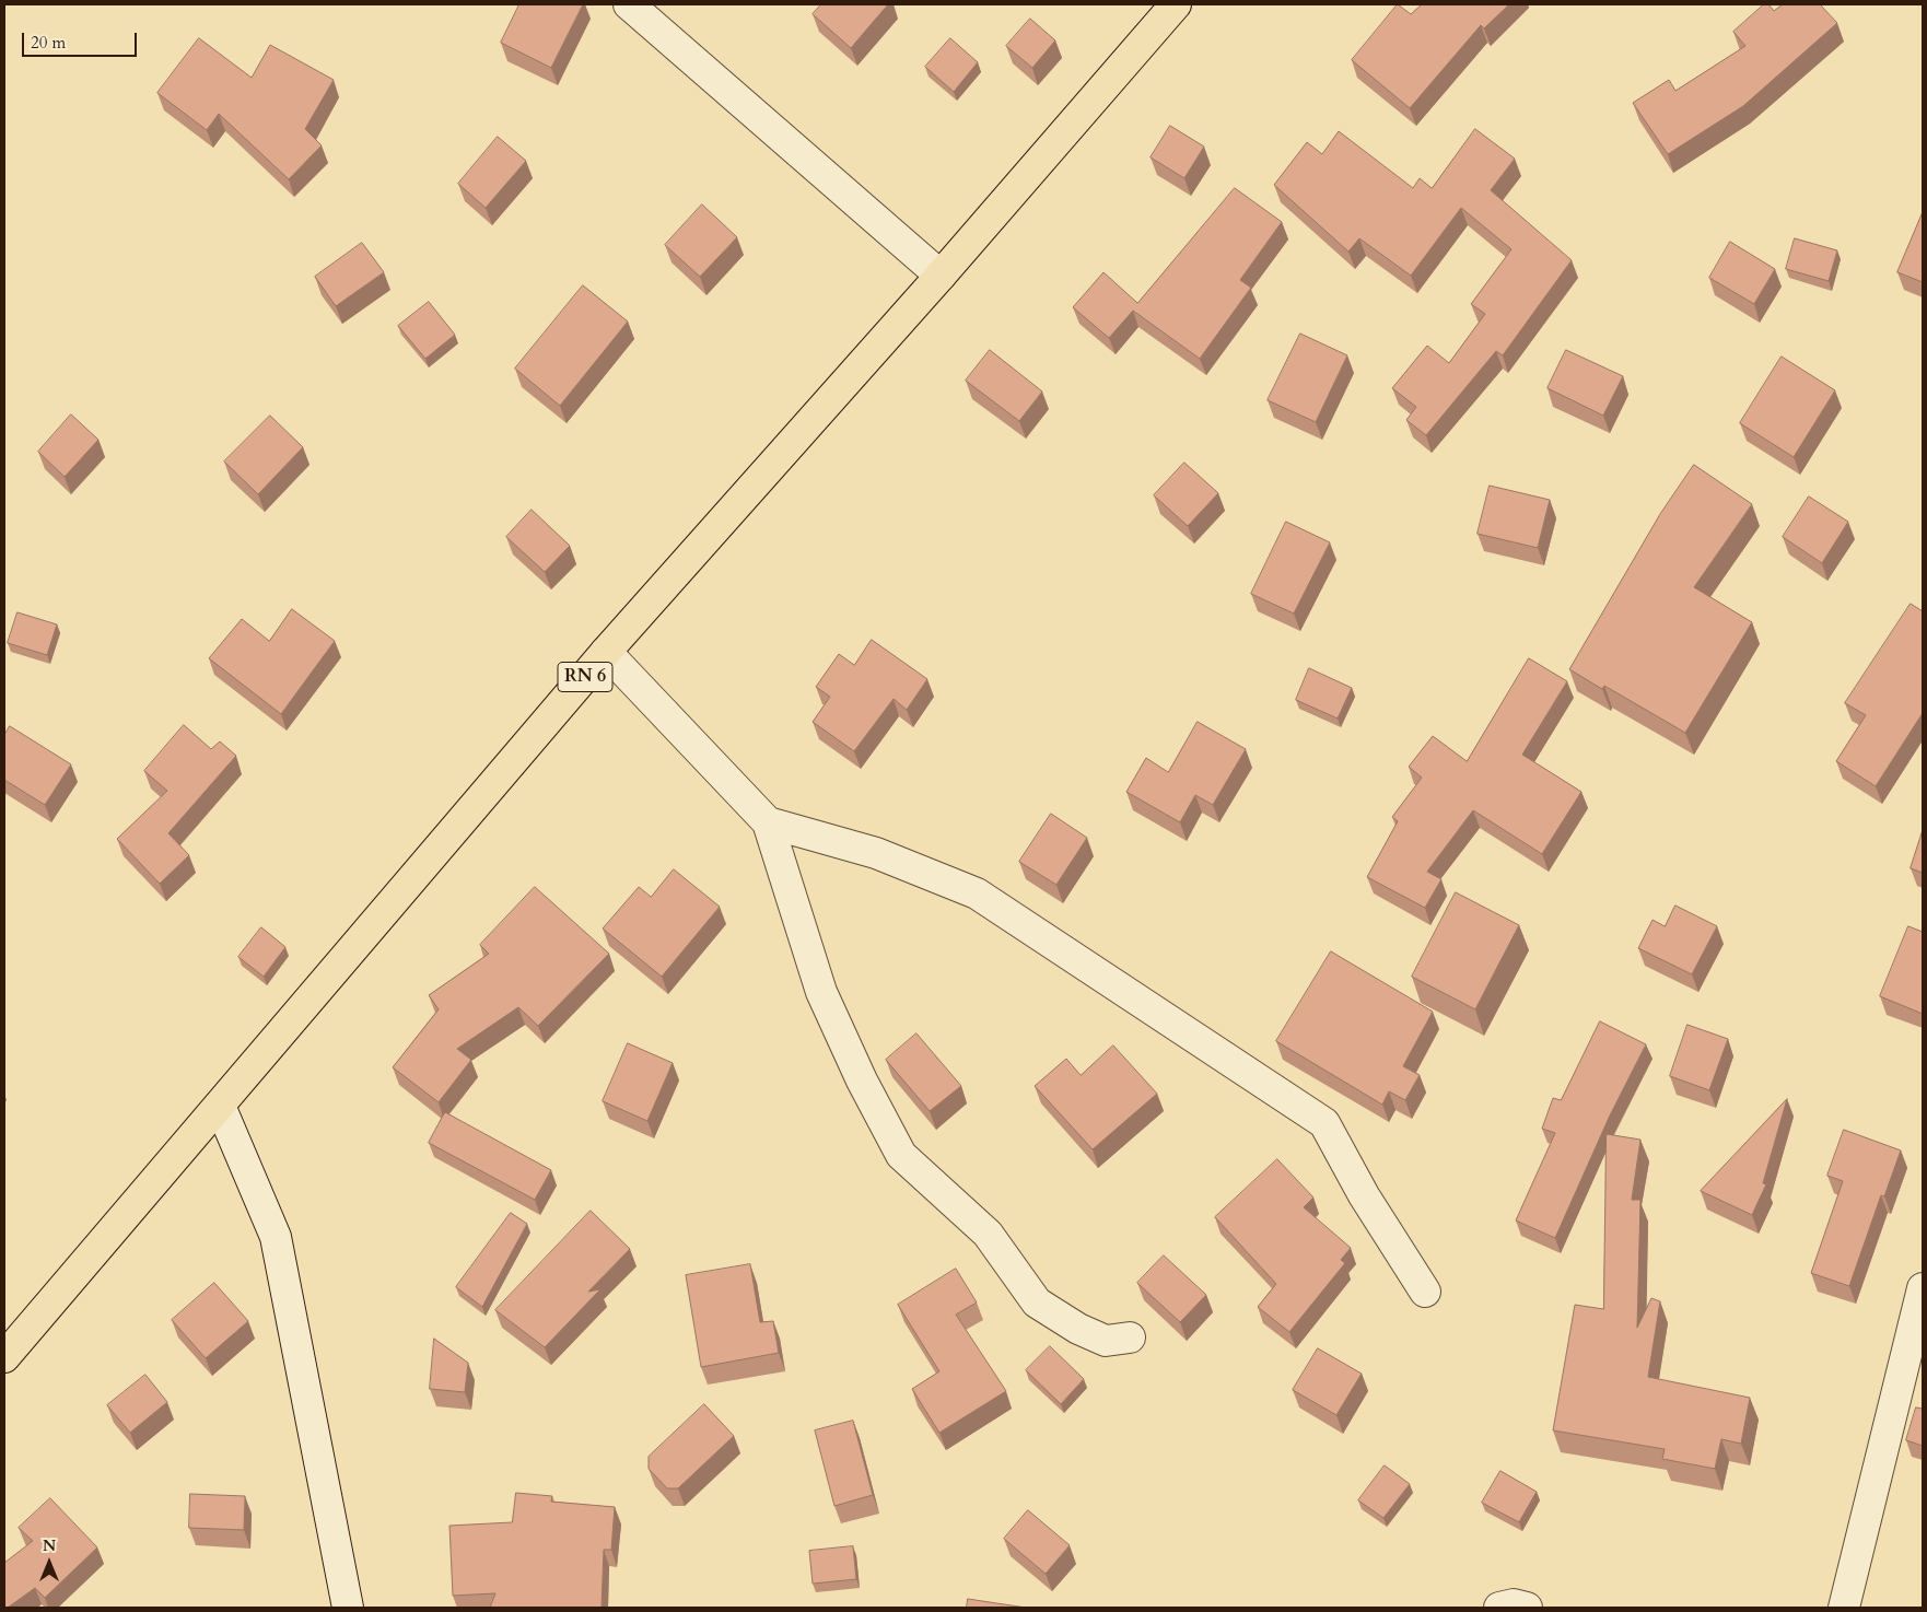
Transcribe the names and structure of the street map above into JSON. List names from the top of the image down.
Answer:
{
  "streets": {
    "main road": ["RN 6"]
  },
  "scale_bar": "20 m",
  "north": "top"
}
